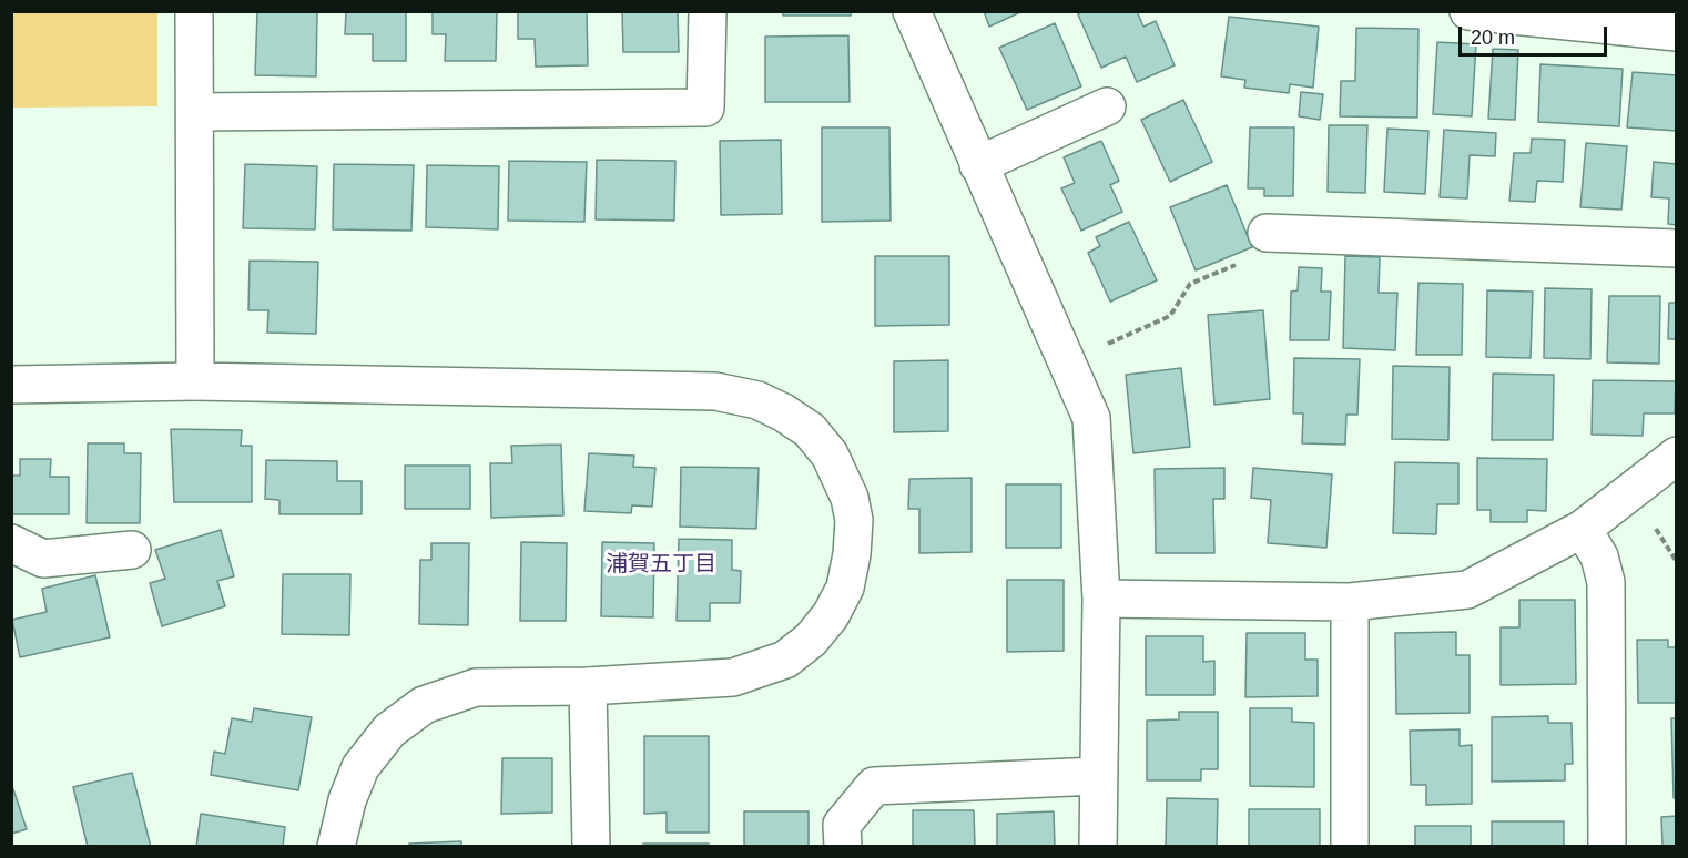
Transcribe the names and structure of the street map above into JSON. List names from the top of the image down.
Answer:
{
  "districts": ["浦賀五丁目"],
  "scale_bar": "20 m"
}
